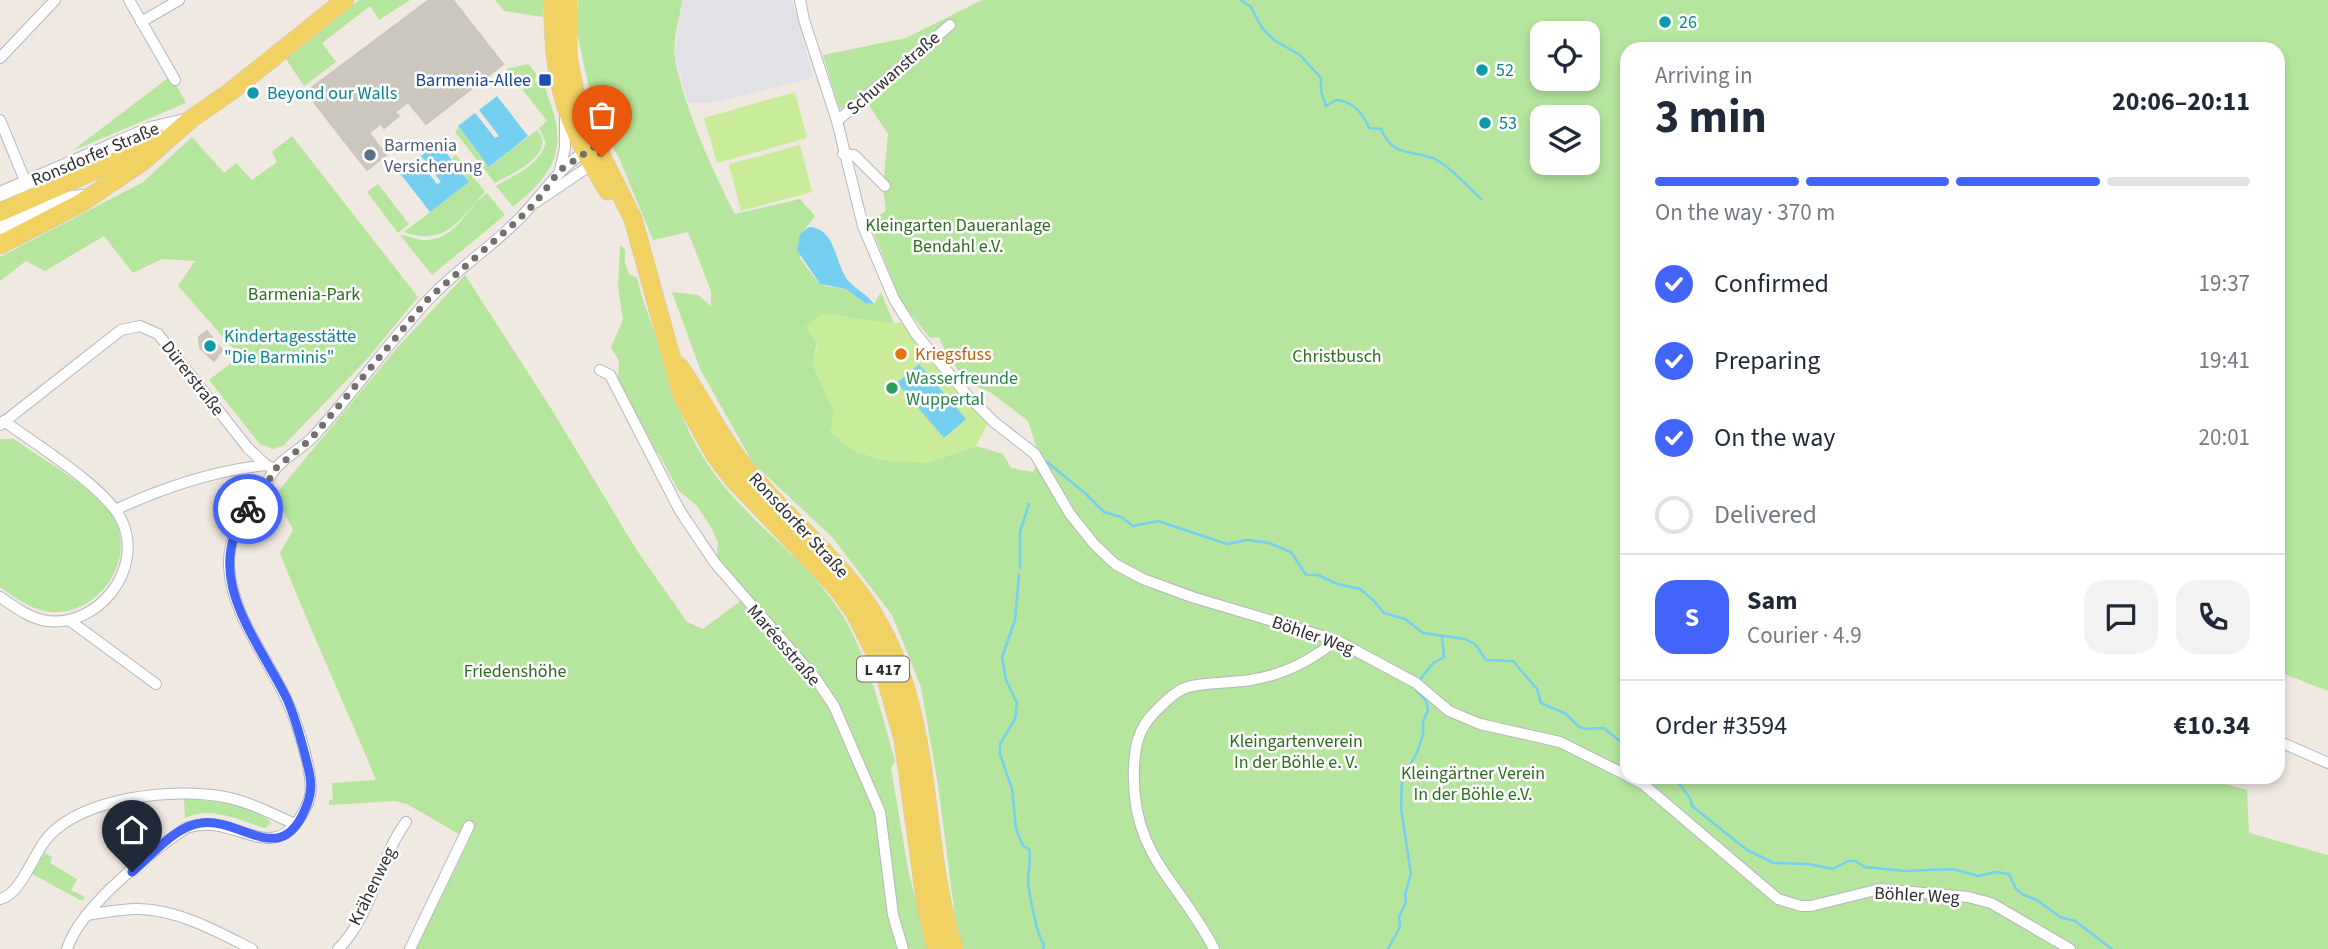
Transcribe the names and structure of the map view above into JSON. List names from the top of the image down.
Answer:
{
  "streets": {
    "main road": ["Ronsdorfer Straße", "L 417"],
    "street": [
      "Schuwanstraße",
      "Dürerstraße",
      "Böhler Weg",
      "Maréesstraße",
      "Krähenweg"
    ]
  },
  "parks": [
    "Kleingarten Daueranlage Bendahl e.V.",
    "Barmenia-Park",
    "Christbusch",
    "Friedenshöhe",
    "Kleingartenverein In der Böhle e. V.",
    "Kleingärtner Verein In der Böhle e.V."
  ],
  "places": {
    "other": [
      "26",
      "52",
      "Beyond our Walls",
      "53",
      "Barmenia Versicherung",
      "Kindertagesstätte \"Die Barminis\"",
      "Kriegsfuss",
      "Wasserfreunde Wuppertal"
    ],
    "transit": ["Barmenia-Allee"]
  },
  "page": {
    "heading": ["3 min", "Arriving in", "20:06–20:11"],
    "panel": [
      "Sam",
      "Courier · 4.9",
      "Order #3594",
      "€10.34"
    ],
    "bar": "On the way · 370 m",
    "list": [
      ["Confirmed", "19:37"],
      ["Preparing", "19:41"],
      ["On the way", "20:01"],
      "Delivered"
    ],
    "round": "S"
  }
}
